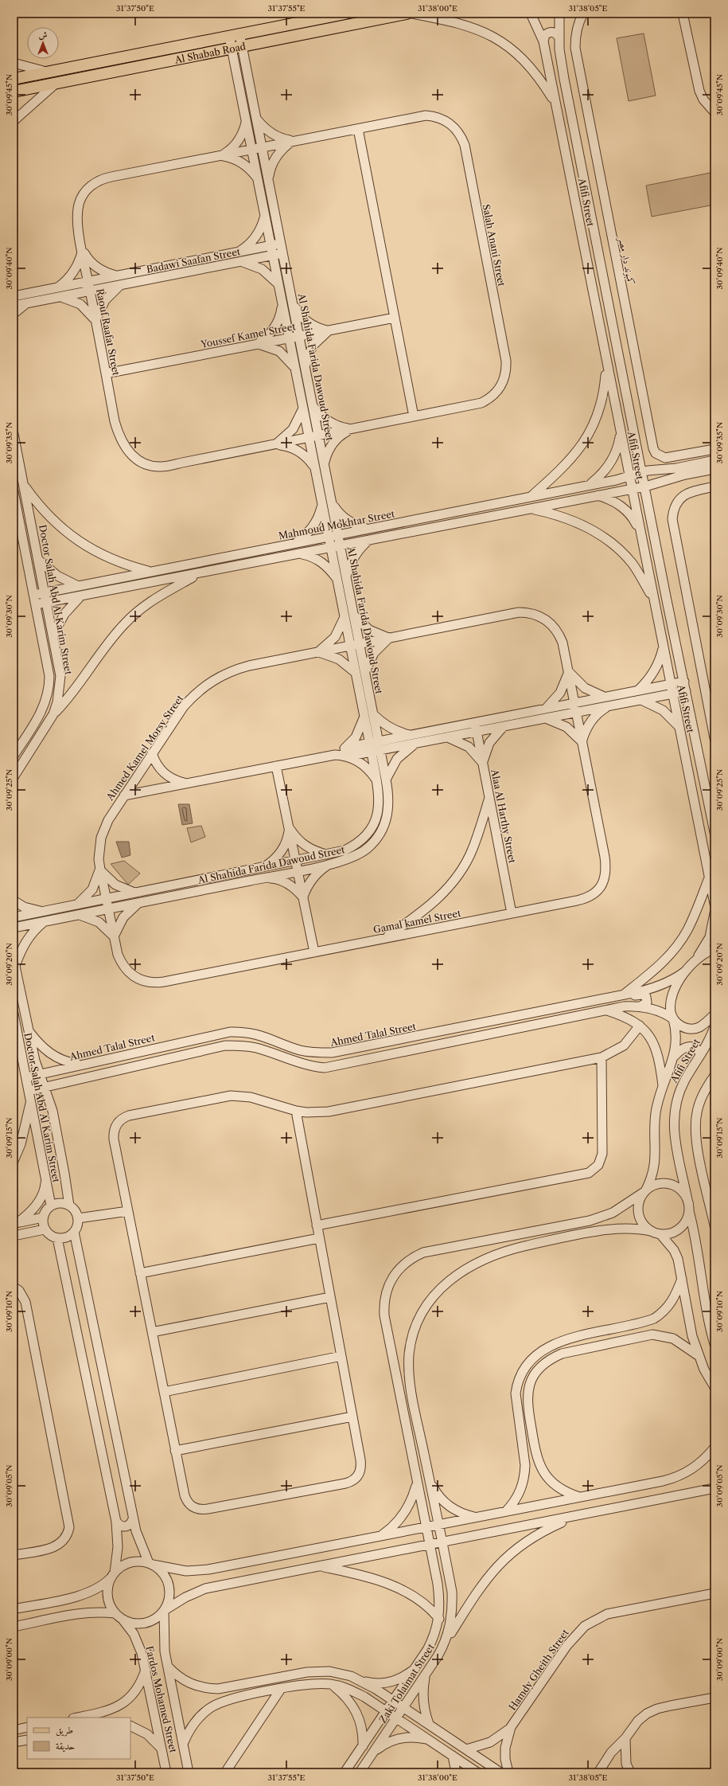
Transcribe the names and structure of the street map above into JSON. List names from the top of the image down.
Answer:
{
  "streets": {
    "main road": ["Al Shabab Road"],
    "street": [
      "Afifi Street",
      "Salah Anani Street",
      "Badawi Saafan Street",
      "كمبوند دار مصر",
      "Raouf Raafat Street",
      "Youssef Kamel Street",
      "Al Shahida Farida Dawoud Street",
      "Mahmoud Mokhtar Street",
      "Doctor Salah Abd Al Karim Street",
      "Ahmed Kamel Morsy Street",
      "Alaa Al Harthy Street",
      "Gamal kamel Street",
      "Ahmed Talal Street",
      "Hamdy Gheith Street",
      "Zaki Tolaimat Street",
      "Fardos Mohamed Street"
    ]
  },
  "crossings": [
    ["Al Shabab Road", "Al Shahida Farida Dawoud Street"],
    ["Afifi Street", "Mahmoud Mokhtar Street"],
    ["Afifi Street", "Ahmed Talal Street"],
    ["Afifi Street", "Zaki Tolaimat Street"],
    ["Salah Anani Street", "Raouf Raafat Street"],
    ["Salah Anani Street", "Al Shahida Farida Dawoud Street"],
    ["Badawi Saafan Street", "Raouf Raafat Street"],
    ["Badawi Saafan Street", "Al Shahida Farida Dawoud Street"],
    ["Raouf Raafat Street", "Youssef Kamel Street"],
    ["Raouf Raafat Street", "Al Shahida Farida Dawoud Street"],
    ["Youssef Kamel Street", "Al Shahida Farida Dawoud Street"],
    ["Al Shahida Farida Dawoud Street", "Mahmoud Mokhtar Street"],
    ["Al Shahida Farida Dawoud Street", "Ahmed Kamel Morsy Street"],
    ["Al Shahida Farida Dawoud Street", "Gamal kamel Street"],
    ["Mahmoud Mokhtar Street", "Doctor Salah Abd Al Karim Street"],
    ["Doctor Salah Abd Al Karim Street", "Ahmed Talal Street"],
    ["Ahmed Kamel Morsy Street", "Gamal kamel Street"],
    ["Alaa Al Harthy Street", "Gamal kamel Street"]
  ],
  "legend": ["طريق", "حديقة"],
  "north": "top",
  "coordinates": [
    "31°37'50\"E",
    "31°37'55\"E",
    "31°38'00\"E",
    "31°38'05\"E",
    "30°09'45\"N",
    "30°09'40\"N",
    "30°09'35\"N",
    "30°09'30\"N",
    "30°09'25\"N",
    "30°09'20\"N",
    "30°09'15\"N",
    "30°09'10\"N",
    "30°09'05\"N",
    "30°09'00\"N"
  ]
}
